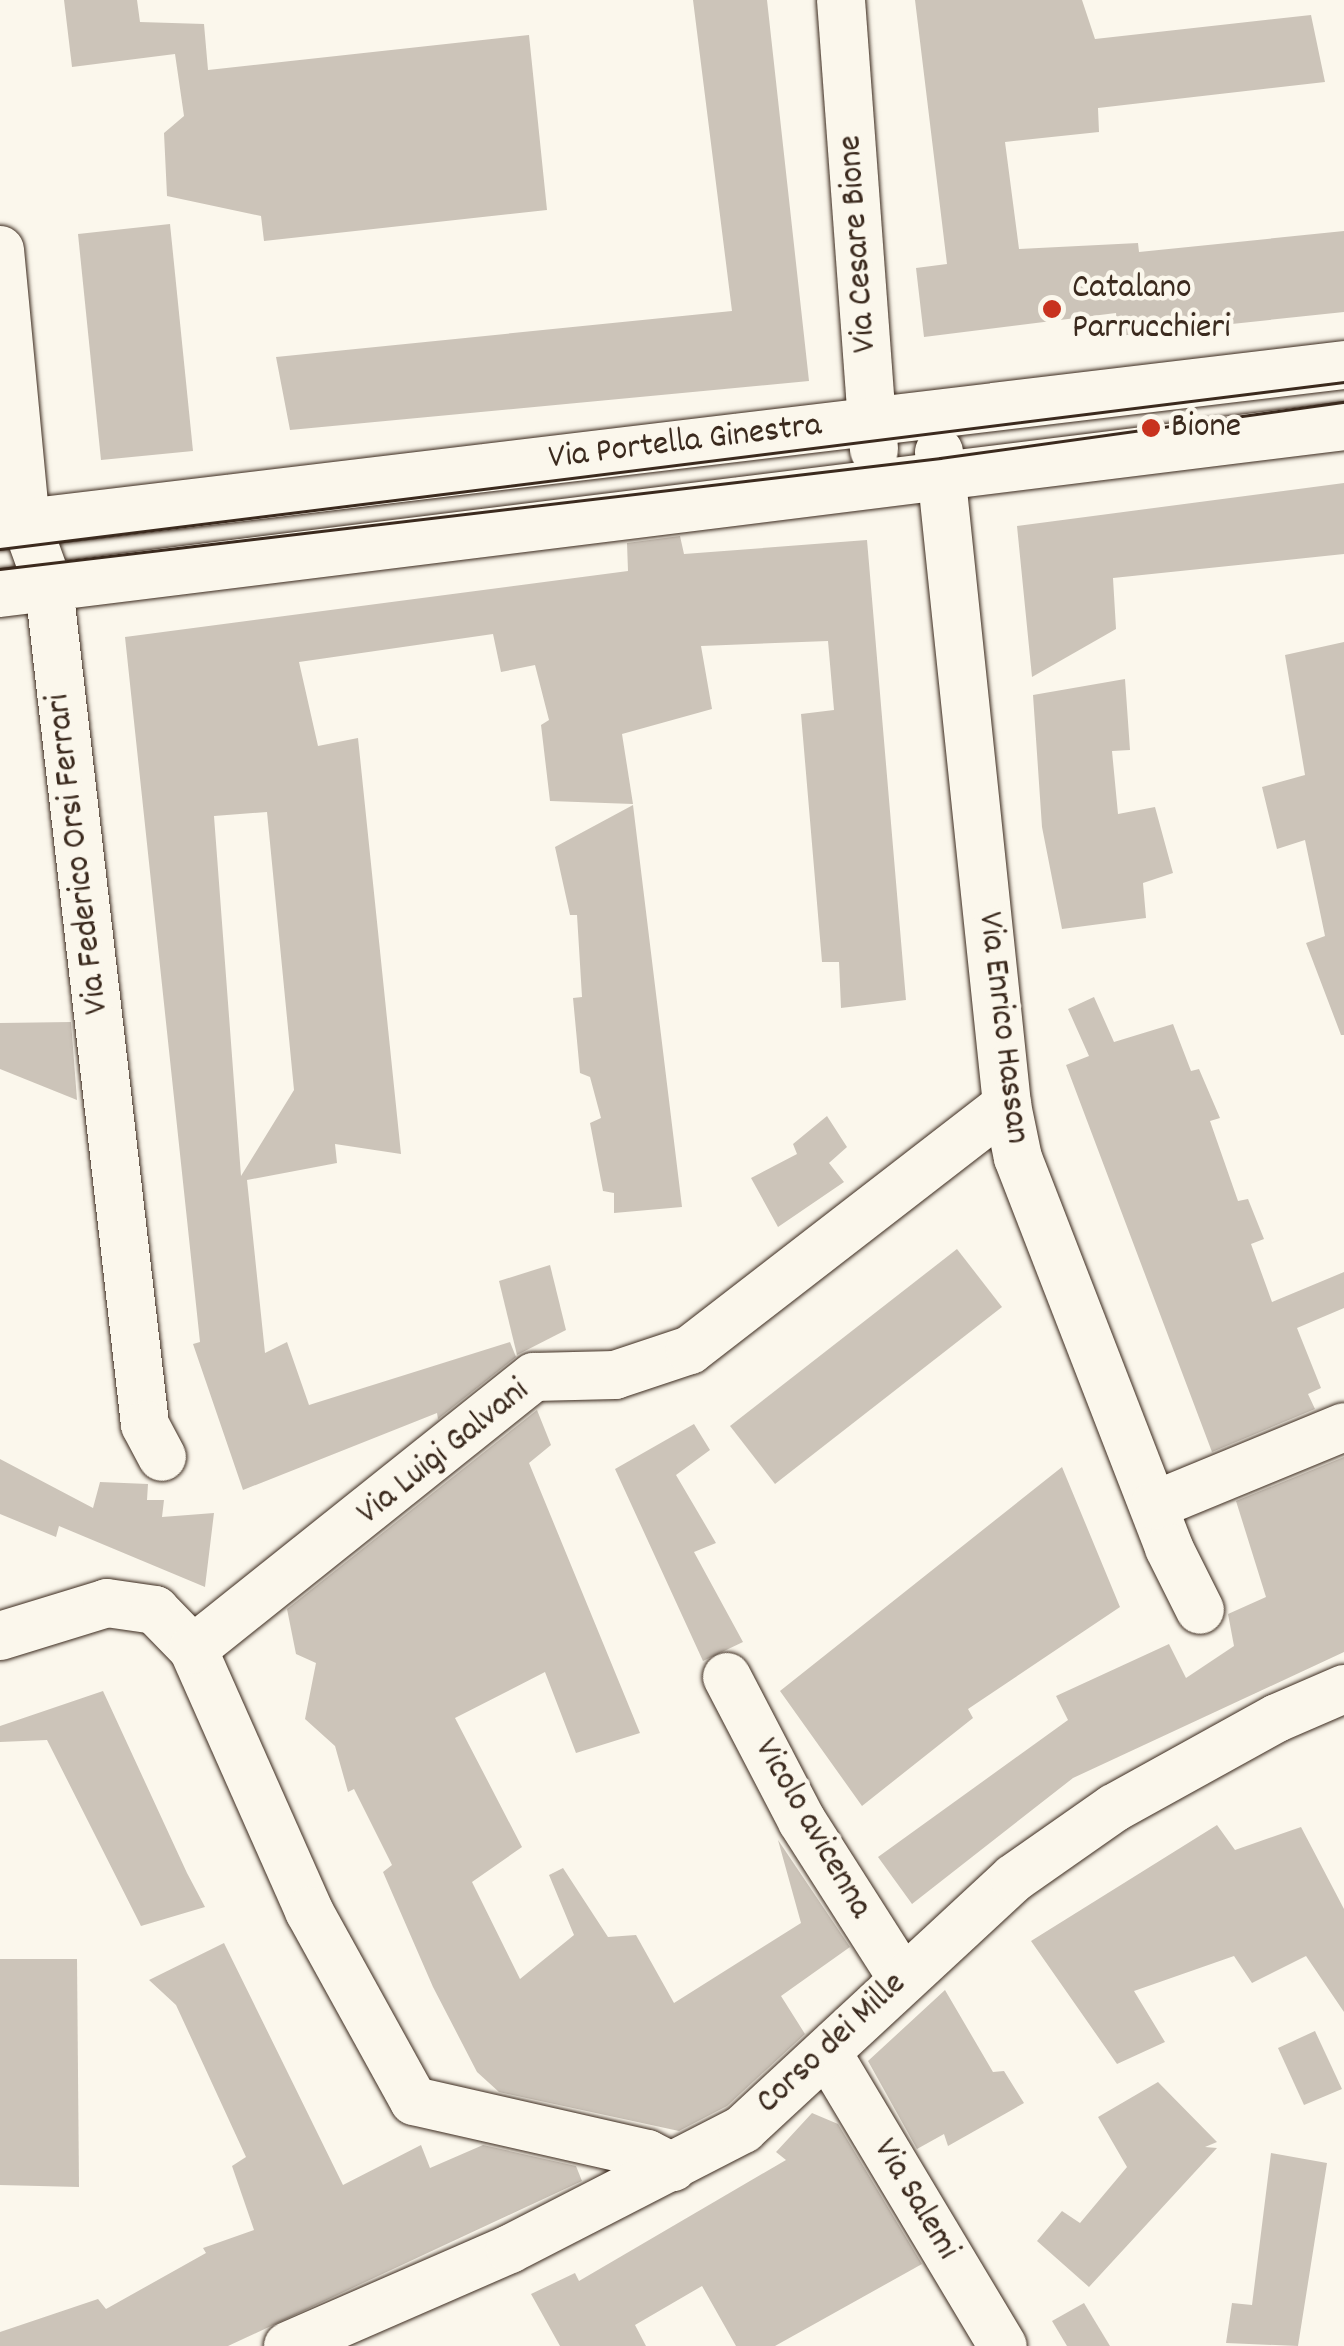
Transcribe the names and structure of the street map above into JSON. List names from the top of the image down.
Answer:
{
  "streets": {
    "street": [
      "Via Cesare Bione",
      "Via Portella Ginestra",
      "Via Federico Orsi Ferrari",
      "Via Enrico Hassan",
      "Via Luigi Galvani",
      "Vicolo avicenna",
      "Corso dei Mille",
      "Via Salemi"
    ]
  },
  "crossings": [
    ["Via Cesare Bione", "Via Portella Ginestra"],
    ["Via Portella Ginestra", "Via Federico Orsi Ferrari"],
    ["Via Portella Ginestra", "Via Enrico Hassan"],
    ["Via Enrico Hassan", "Via Luigi Galvani"],
    ["Vicolo avicenna", "Corso dei Mille"],
    ["Corso dei Mille", "Via Salemi"]
  ],
  "places": ["Catalano Parrucchieri", "Bione"]
}
